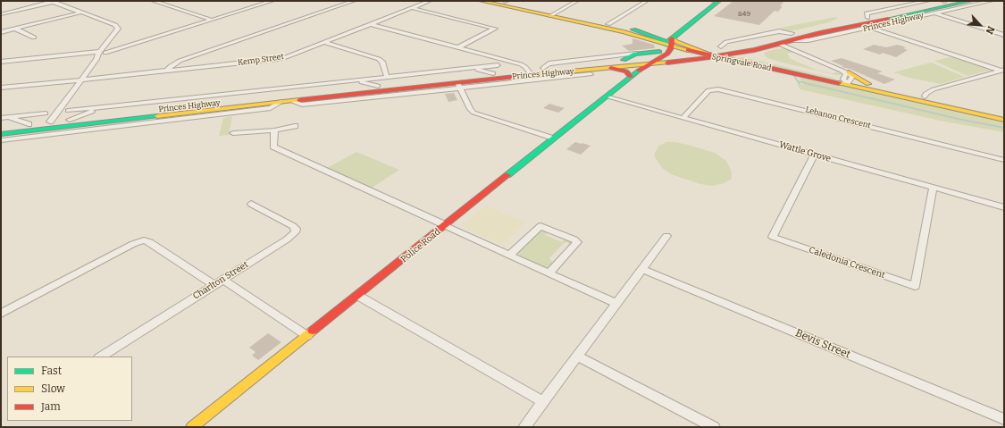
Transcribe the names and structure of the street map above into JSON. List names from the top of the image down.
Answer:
{
  "streets": {
    "main road": ["Princes Highway", "Springvale Road", "Police Road"],
    "street": [
      "Kemp Street",
      "Lebanon Crescent",
      "Wattle Grove",
      "Caledonia Crescent",
      "Charlton Street",
      "Bevis Street"
    ]
  },
  "crossings": [
    ["Princes Highway", "Springvale Road"],
    ["Princes Highway", "Police Road"],
    ["Lebanon Crescent", "Wattle Grove"],
    ["Wattle Grove", "Police Road"],
    ["Wattle Grove", "Caledonia Crescent"]
  ],
  "house_numbers": ["849"],
  "legend": ["Fast", "Slow", "Jam"],
  "north": "bottom right"
}
